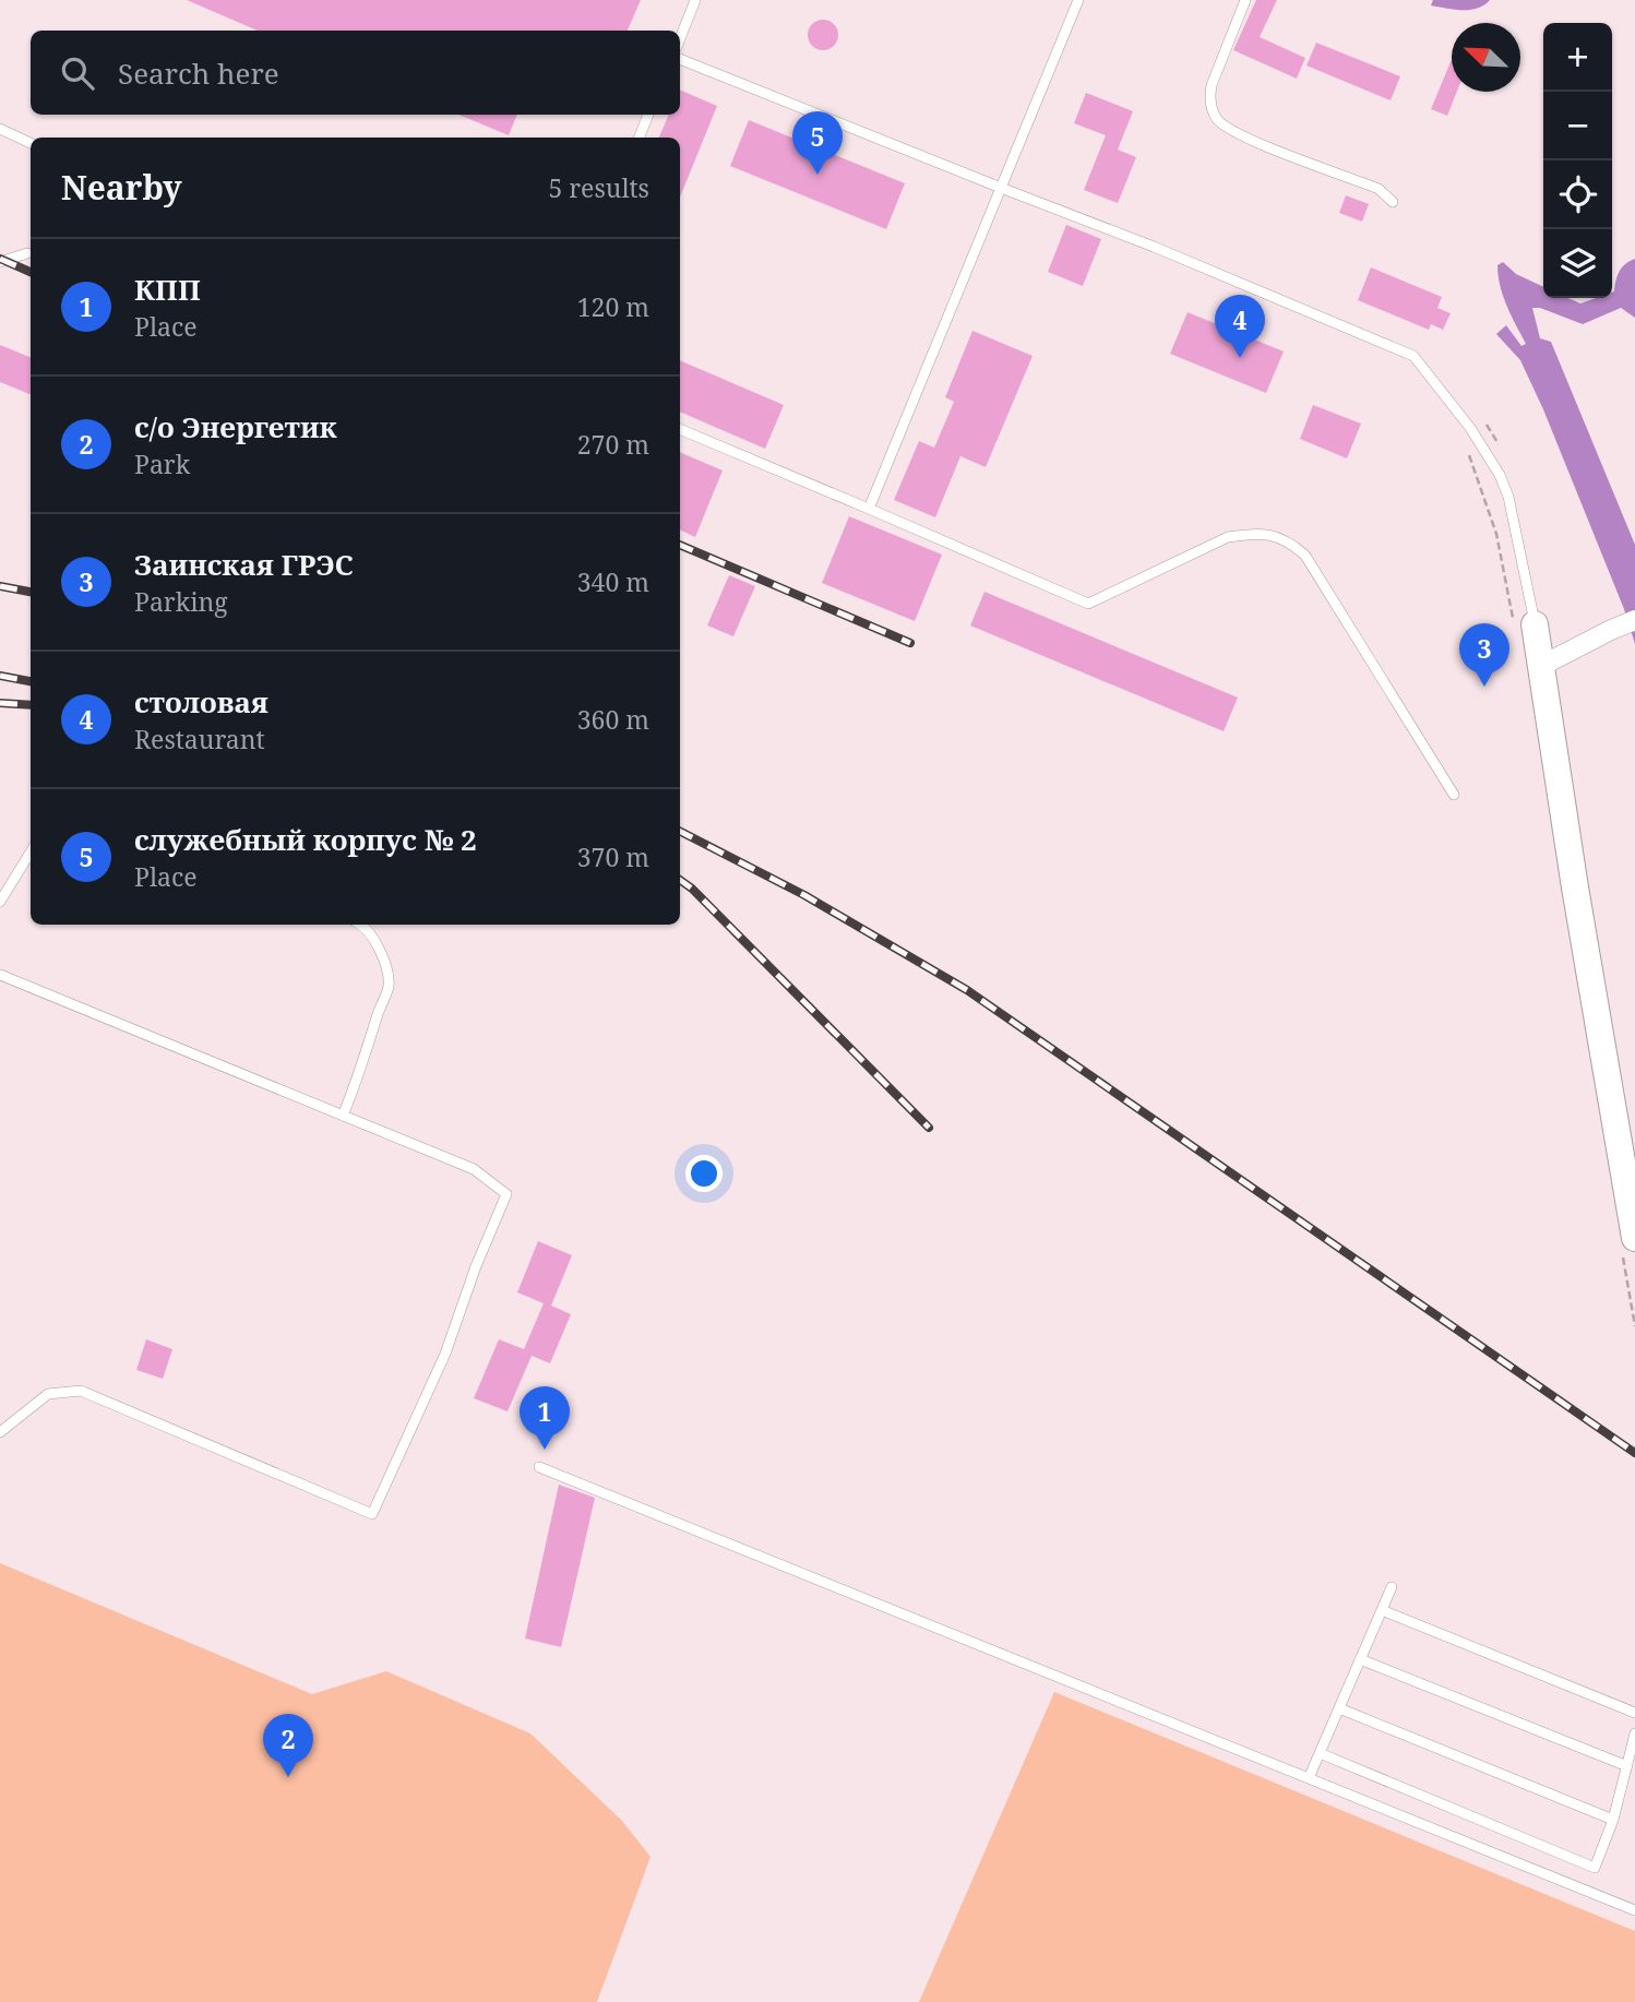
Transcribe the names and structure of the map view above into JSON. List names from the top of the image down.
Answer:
{
  "north": "top left",
  "page": {
    "map_buttons": ["+", "−"],
    "search": "Search here",
    "pins": [
      "5",
      "4",
      "3",
      "1",
      "2"
    ],
    "heading": ["Nearby", "5 results"],
    "list": [
      {
        "mark": "1",
        "name": "КПП",
        "note": "Place",
        "value": "120 m"
      },
      {
        "mark": "2",
        "name": "с/о Энергетик",
        "note": "Park",
        "value": "270 m"
      },
      {
        "mark": "3",
        "name": "Заинская ГРЭС",
        "note": "Parking",
        "value": "340 m"
      },
      {
        "mark": "4",
        "name": "столовая",
        "note": "Restaurant",
        "value": "360 m"
      },
      {
        "mark": "5",
        "name": "служебный корпус № 2",
        "note": "Place",
        "value": "370 m"
      }
    ]
  }
}
